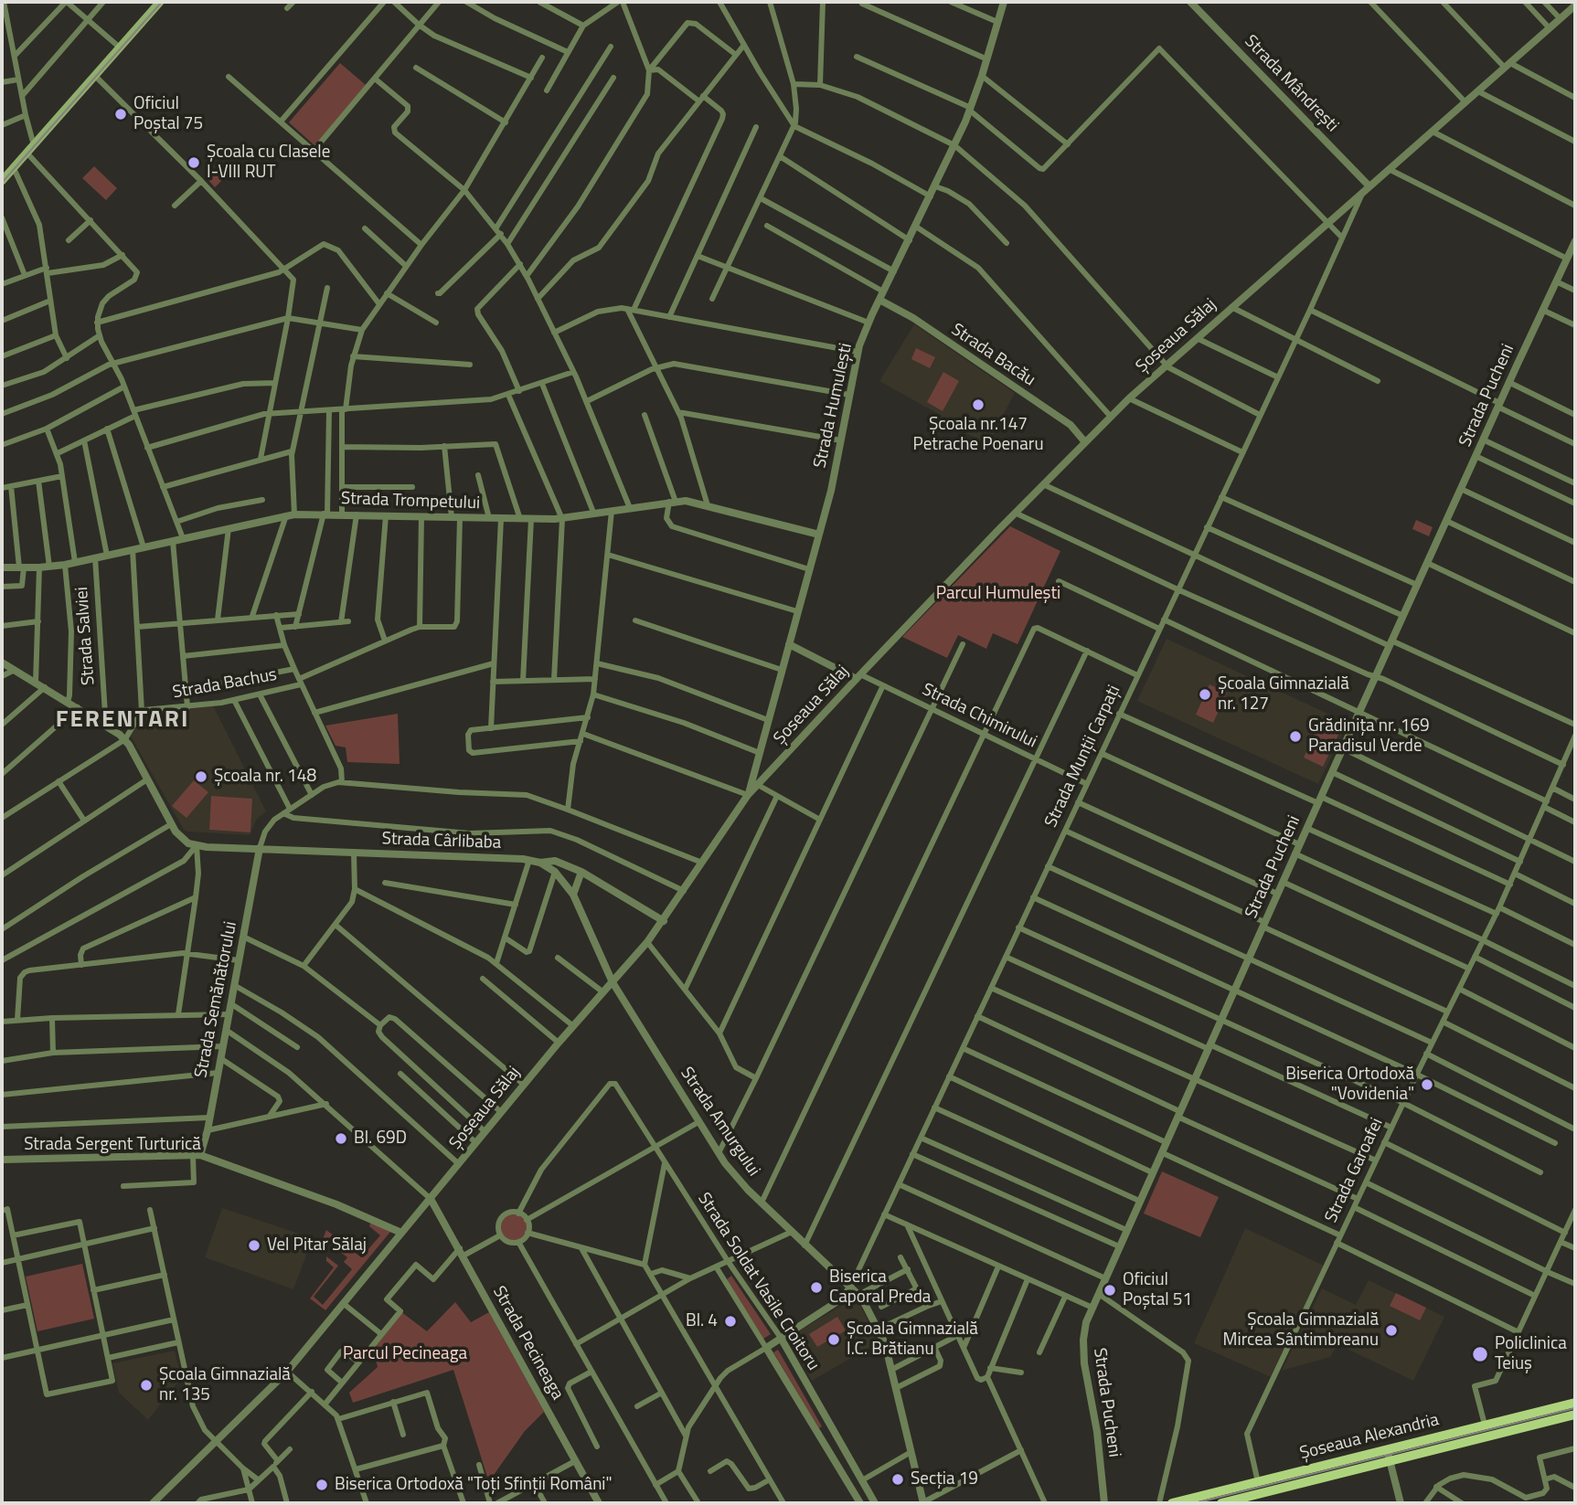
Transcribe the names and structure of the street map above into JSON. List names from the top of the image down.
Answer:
{
  "streets": {
    "main road": ["Șoseaua Alexandria"],
    "street": [
      "Strada Mândrești",
      "Șoseaua Sălaj",
      "Strada Bacău",
      "Strada Pucheni",
      "Strada Humulești",
      "Strada Trompetului",
      "Strada Salviei",
      "Strada Bachus",
      "Strada Chimirului",
      "Strada Munții Carpați",
      "Strada Cârlibaba",
      "Strada Semănătorului",
      "Strada Amurgului",
      "Strada Sergent Turturică",
      "Strada Garoafei",
      "Strada Soldat Vasile Croitoru",
      "Strada Pecineaga"
    ]
  },
  "crossings": [
    ["Strada Mândrești", "Șoseaua Sălaj"],
    ["Șoseaua Sălaj", "Strada Bacău"],
    ["Șoseaua Sălaj", "Strada Humulești"],
    ["Șoseaua Sălaj", "Strada Chimirului"],
    ["Șoseaua Sălaj", "Strada Munții Carpați"],
    ["Șoseaua Sălaj", "Strada Cârlibaba"],
    ["Șoseaua Sălaj", "Strada Amurgului"],
    ["Șoseaua Sălaj", "Strada Sergent Turturică"],
    ["Șoseaua Sălaj", "Strada Pecineaga"],
    ["Strada Bacău", "Strada Humulești"],
    ["Strada Humulești", "Strada Trompetului"],
    ["Strada Humulești", "Strada Chimirului"],
    ["Strada Trompetului", "Strada Salviei"],
    ["Strada Salviei", "Strada Bachus"],
    ["Strada Chimirului", "Strada Munții Carpați"],
    ["Strada Munții Carpați", "Strada Amurgului"],
    ["Strada Cârlibaba", "Strada Semănătorului"],
    ["Strada Cârlibaba", "Strada Amurgului"],
    ["Strada Semănătorului", "Strada Sergent Turturică"],
    ["Strada Garoafei", "Șoseaua Alexandria"]
  ],
  "districts": ["FERENTARI"],
  "parks": ["Parcul Humulești", "Parcul Pecineaga"],
  "places": [
    "Oficiul Poștal 75",
    "Școala cu Clasele I-VIII RUT",
    "Școala nr.147 Petrache Poenaru",
    "Școala Gimnazială nr. 127",
    "Grădinița nr. 169 Paradisul Verde",
    "Școala nr. 148",
    "Biserica Ortodoxă \"Vovidenia\"",
    "Bl. 69D",
    "Vel Pitar Sălaj",
    "Biserica Caporal Preda",
    "Oficiul Poștal 51",
    "Bl. 4",
    "Școala Gimnazială Mircea Sântimbreanu",
    "Școala Gimnazială I.C. Brătianu",
    "Policlinica Teiuș",
    "Școala Gimnazială nr. 135",
    "Secția 19",
    "Biserica Ortodoxă \"Toți Sfinții Români\""
  ]
}
